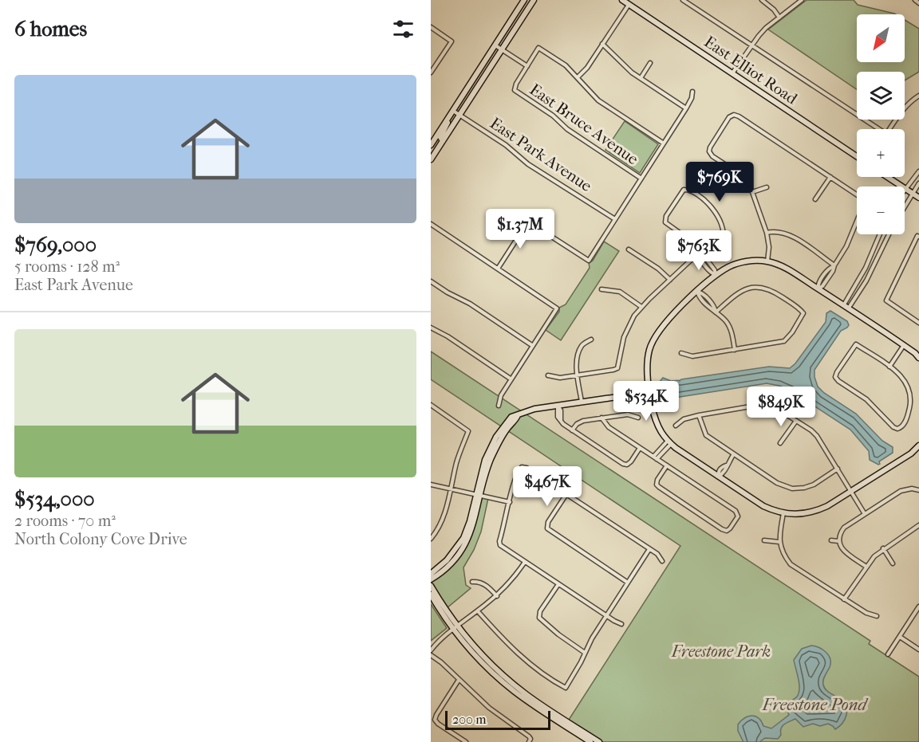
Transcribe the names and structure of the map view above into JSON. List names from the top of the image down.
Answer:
{
  "streets": {
    "street": ["East Elliot Road", "East Bruce Avenue", "East Park Avenue"]
  },
  "water": ["Freestone Pond"],
  "parks": ["Freestone Park"],
  "scale_bar": "200 m",
  "north": "bottom left",
  "page": {
    "heading": "6 homes",
    "map_buttons": ["+", "−"],
    "list": [
      {
        "name": "$769,000",
        "note": "5 rooms · 128 m² · East Park Avenue"
      },
      {
        "name": "$534,000",
        "note": "2 rooms · 70 m² · North Colony Cove Drive"
      }
    ],
    "price": [
      "$769K",
      "$1.37M",
      "$763K",
      "$534K",
      "$849K",
      "$467K"
    ],
    "scale": "200 m"
  }
}
